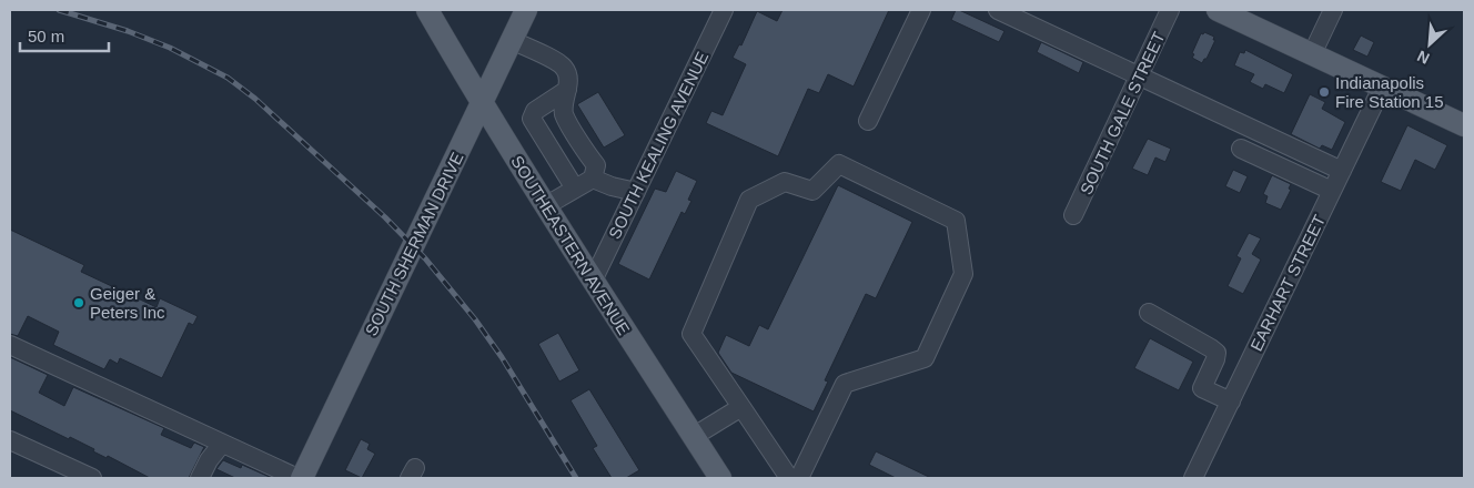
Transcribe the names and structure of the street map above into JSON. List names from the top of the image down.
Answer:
{
  "streets": {
    "main road": ["SOUTH SHERMAN DRIVE", "SOUTHEASTERN AVENUE"],
    "street": ["SOUTH GALE STREET", "SOUTH KEALING AVENUE", "EARHART STREET"]
  },
  "crossings": [
    ["SOUTH KEALING AVENUE", "SOUTHEASTERN AVENUE"],
    ["SOUTH SHERMAN DRIVE", "SOUTHEASTERN AVENUE"]
  ],
  "places": ["Indianapolis Fire Station 15", "Geiger & Peters Inc"],
  "scale_bar": "50 m",
  "north": "bottom left"
}
